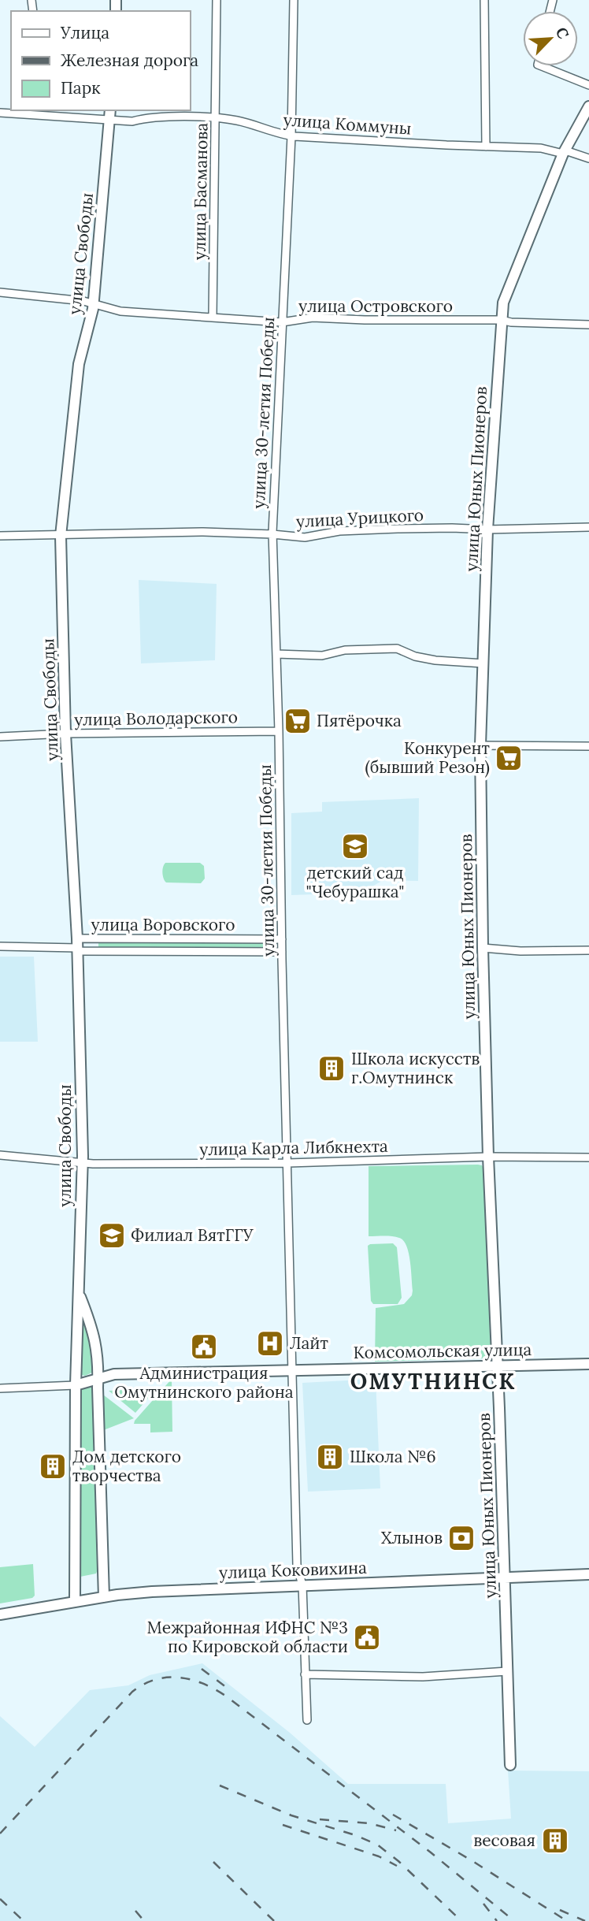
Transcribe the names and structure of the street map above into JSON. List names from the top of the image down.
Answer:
{
  "streets": {
    "main road": [
      "улица Свободы",
      "улица Юных Пионеров",
      "Комсомольская улица",
      "улица Коковихина"
    ],
    "street": [
      "улица Коммуны",
      "улица Басманова",
      "улица Островского",
      "улица 30-летия Победы",
      "улица Урицкого",
      "улица Володарского",
      "улица Воровского",
      "улица Карла Либкнехта"
    ]
  },
  "crossings": [
    ["улица Коммуны", "улица Басманова"],
    ["улица Коммуны", "улица Свободы"],
    ["улица Коммуны", "улица 30-летия Победы"],
    ["улица Коммуны", "улица Юных Пионеров"],
    ["улица Басманова", "улица Островского"],
    ["улица Свободы", "улица Островского"],
    ["улица Свободы", "улица Урицкого"],
    ["улица Свободы", "улица Володарского"],
    ["улица Свободы", "улица Воровского"],
    ["улица Свободы", "улица Карла Либкнехта"],
    ["улица Свободы", "Комсомольская улица"],
    ["улица Свободы", "улица Коковихина"],
    ["улица Островского", "улица 30-летия Победы"],
    ["улица Островского", "улица Юных Пионеров"],
    ["улица 30-летия Победы", "улица Урицкого"],
    ["улица 30-летия Победы", "улица Володарского"],
    ["улица 30-летия Победы", "улица Воровского"],
    ["улица 30-летия Победы", "улица Карла Либкнехта"],
    ["улица 30-летия Победы", "Комсомольская улица"],
    ["улица 30-летия Победы", "улица Коковихина"],
    ["улица Юных Пионеров", "улица Урицкого"],
    ["улица Юных Пионеров", "улица Карла Либкнехта"],
    ["улица Юных Пионеров", "Комсомольская улица"],
    ["улица Юных Пионеров", "улица Коковихина"]
  ],
  "districts": ["ОМУТНИНСК"],
  "places": {
    "supermarket": ["Пятёрочка", "Конкурент (бывший Резон)"],
    "school or university": ["детский сад \"Чебурашка\"", "Филиал ВятГГУ"],
    "building": [
      "Школа искусств г.Омутнинск",
      "Школа №6",
      "Дом детского творчества",
      "весовая"
    ],
    "hospital": ["Лайт"],
    "public building": ["Администрация Омутнинского района", "Межрайонная ИФНС №3 по Кировской области"],
    "bank": ["Хлынов"]
  },
  "legend": ["Улица", "Железная дорога", "Парк"],
  "north": "top right"
}
